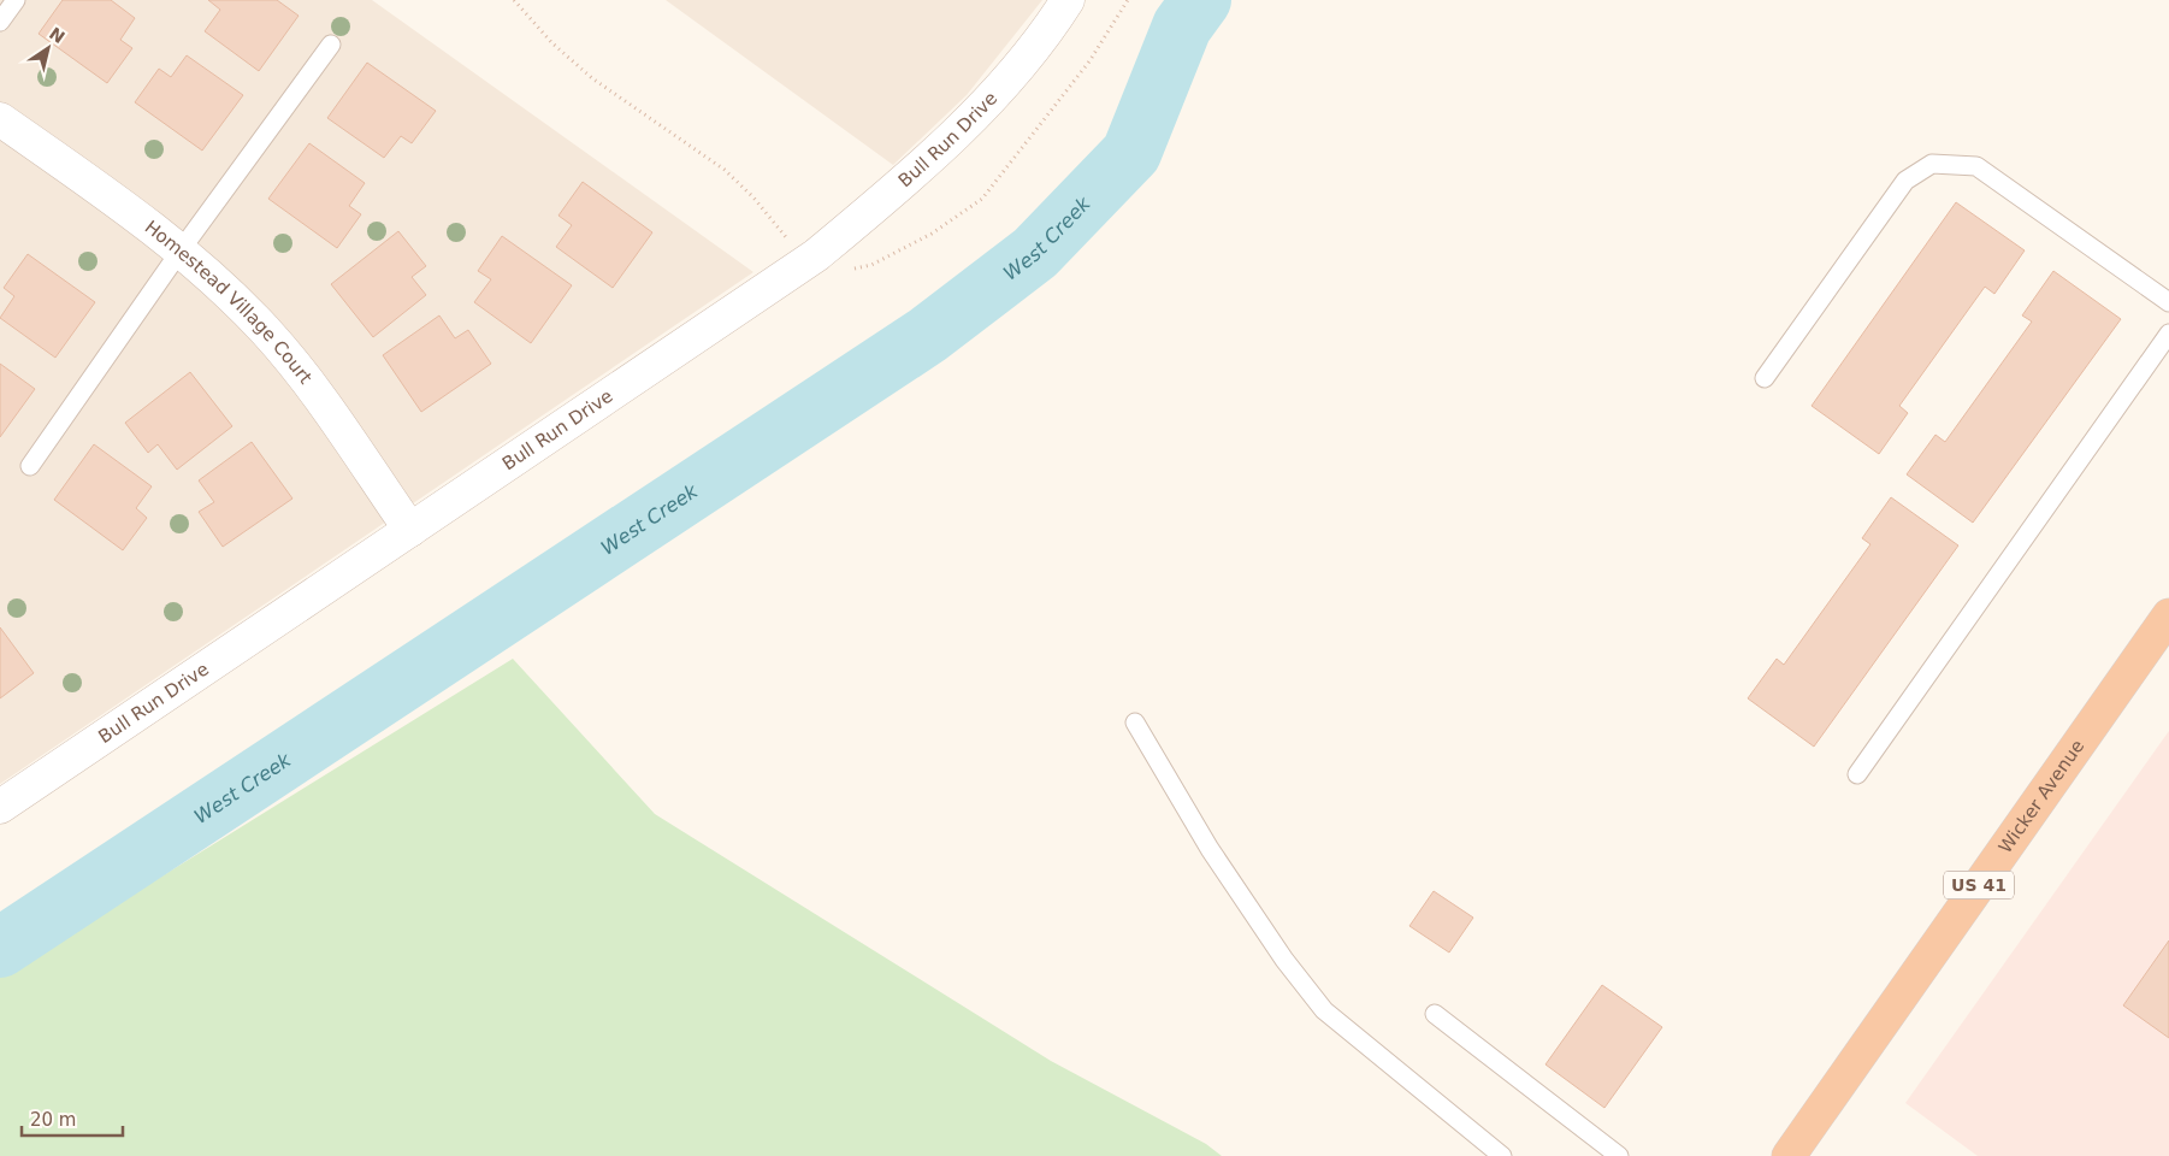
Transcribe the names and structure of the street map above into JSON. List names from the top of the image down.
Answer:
{
  "streets": {
    "highway": ["Wicker Avenue", "US 41"],
    "street": ["Bull Run Drive", "Homestead Village Court"]
  },
  "crossings": [
    ["Bull Run Drive", "Homestead Village Court"]
  ],
  "water": ["West Creek"],
  "scale_bar": "20 m",
  "north": "top right"
}
